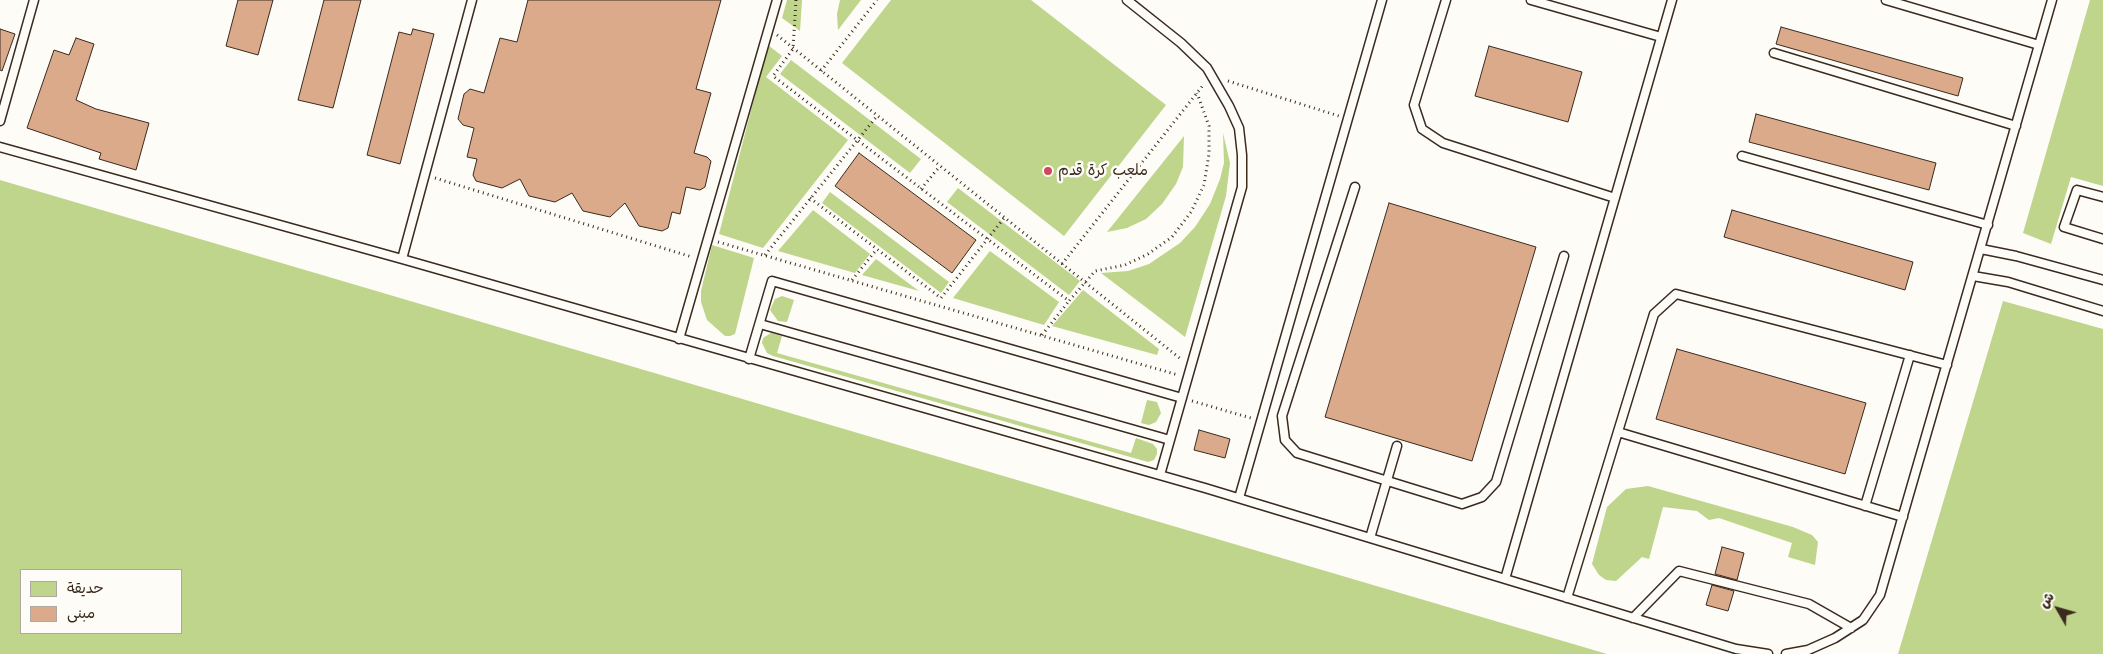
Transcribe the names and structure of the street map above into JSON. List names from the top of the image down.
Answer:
{
  "places": ["ملعب كرة قدم"],
  "legend": ["حديقة", "مبنى"],
  "north": "top left"
}
